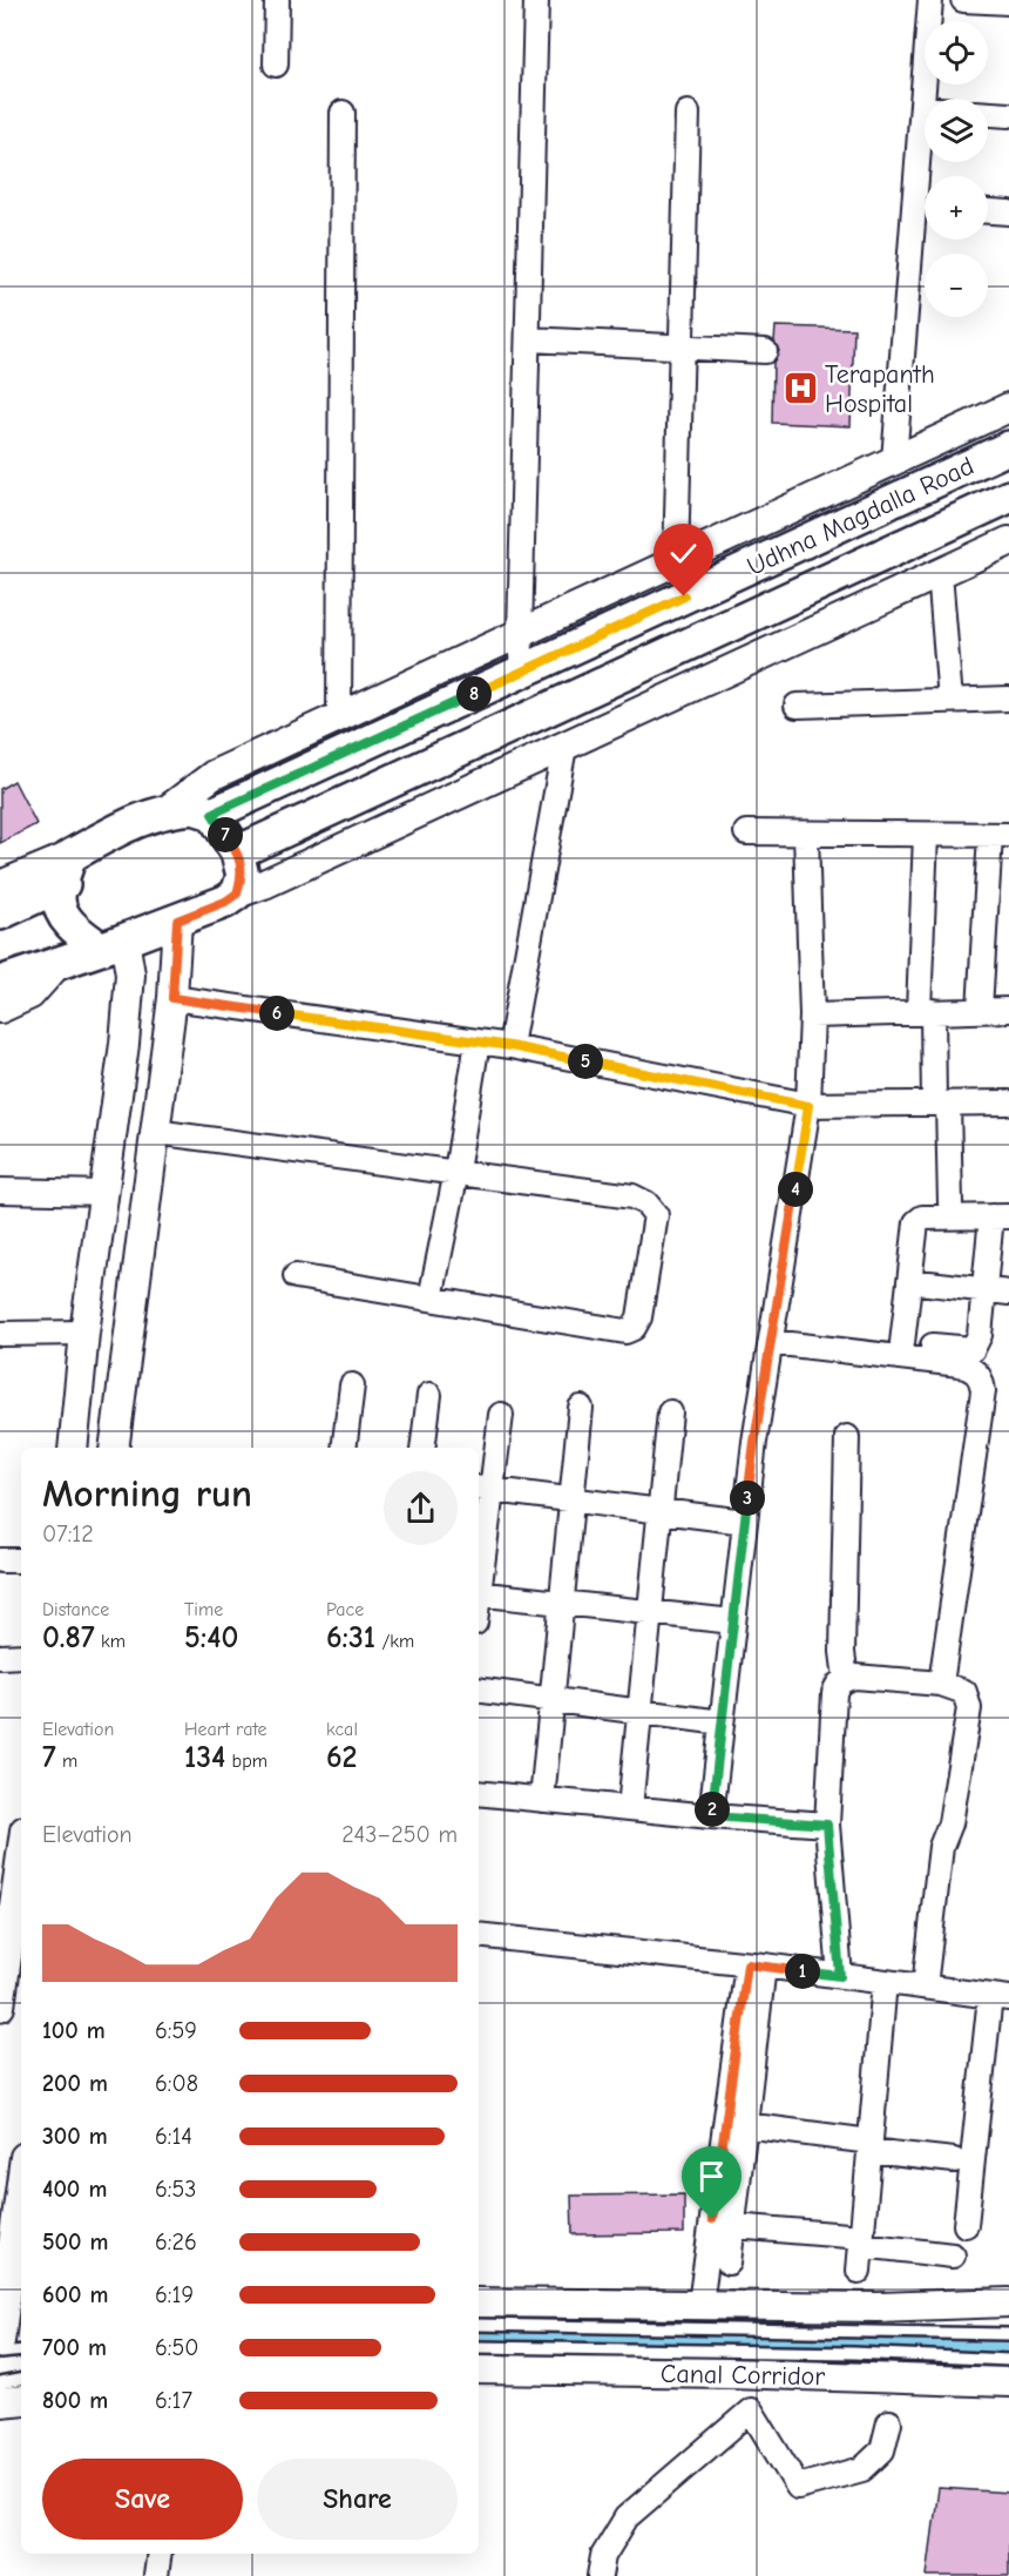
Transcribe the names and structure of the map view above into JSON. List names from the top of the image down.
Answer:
{
  "streets": {
    "main road": ["Udhna Magdalla Road"],
    "street": ["Canal Corridor"]
  },
  "places": {
    "hospital": ["Terapanth Hospital"]
  },
  "page": {
    "map_buttons": ["+", "−"],
    "pins": [
      "8",
      "7",
      "6",
      "5",
      "4",
      "3",
      "2",
      "1"
    ],
    "heading": ["Morning run", "07:12"],
    "stats": [
      ["Distance", "0.87 km"],
      ["Time", "5:40"],
      ["Pace", "6:31 /km"],
      ["Elevation", "7 m"],
      ["Heart rate", "134 bpm"],
      ["kcal", "62"]
    ],
    "chart": ["Elevation", "243–250 m"],
    "list": [
      {
        "name": "100 m",
        "note": "6:59"
      },
      {
        "name": "200 m",
        "note": "6:08"
      },
      {
        "name": "300 m",
        "note": "6:14"
      },
      {
        "name": "400 m",
        "note": "6:53"
      },
      {
        "name": "500 m",
        "note": "6:26"
      },
      {
        "name": "600 m",
        "note": "6:19"
      },
      {
        "name": "700 m",
        "note": "6:50"
      },
      {
        "name": "800 m",
        "note": "6:17"
      }
    ],
    "buttons": ["Save", "Share"]
  }
}
